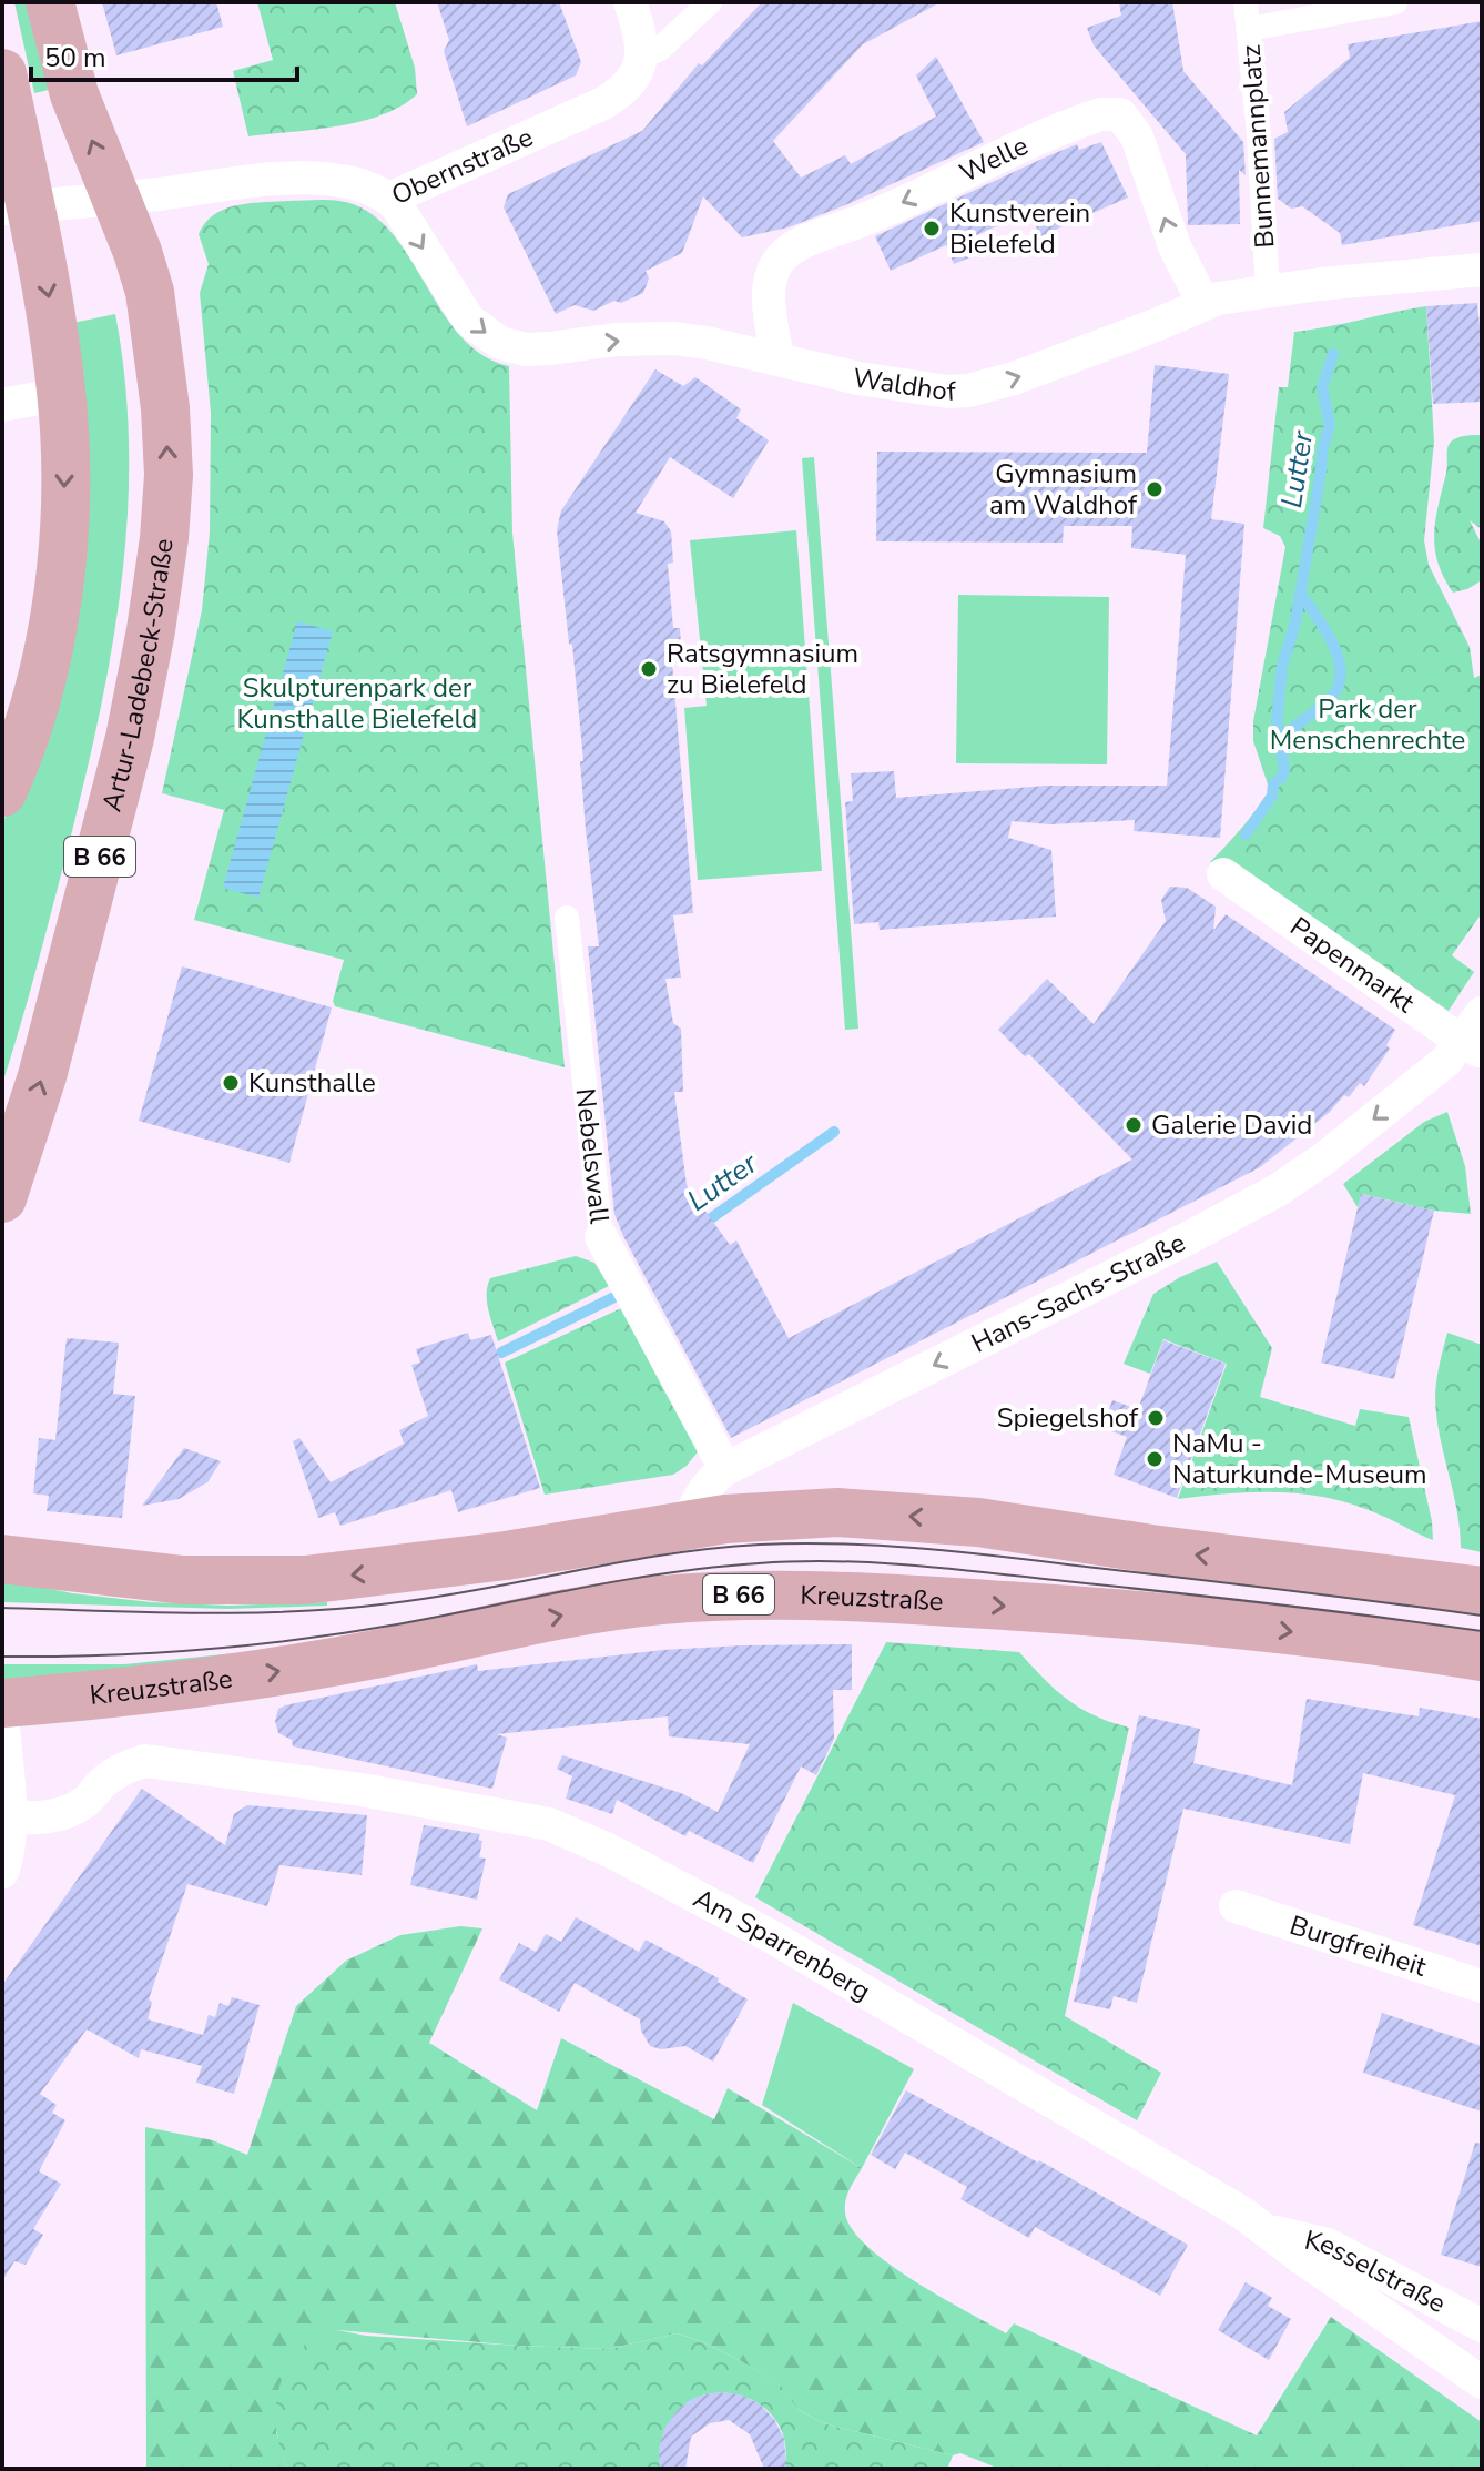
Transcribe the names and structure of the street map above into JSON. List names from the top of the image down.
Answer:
{
  "streets": {
    "main road": ["Artur-Ladebeck-Straße", "B 66", "Kreuzstraße"],
    "street": [
      "Bunnemannplatz",
      "Welle",
      "Obernstraße",
      "Waldhof",
      "Papenmarkt",
      "Nebelswall",
      "Hans-Sachs-Straße",
      "Am Sparrenberg",
      "Burgfreiheit",
      "Kesselstraße"
    ]
  },
  "crossings": [
    ["Bunnemannplatz", "Waldhof"],
    ["Welle", "Waldhof"],
    ["Obernstraße", "Waldhof"],
    ["Obernstraße", "Artur-Ladebeck-Straße"],
    ["Obernstraße", "B 66"],
    ["Artur-Ladebeck-Straße", "B 66"],
    ["Papenmarkt", "Hans-Sachs-Straße"],
    ["Nebelswall", "Hans-Sachs-Straße"],
    ["Am Sparrenberg", "Kesselstraße"]
  ],
  "one_way": ["Waldhof", "Hans-Sachs-Straße"],
  "water": ["Lutter"],
  "parks": ["Skulpturenpark der Kunsthalle Bielefeld", "Park der Menschenrechte"],
  "places": [
    "Kunstverein Bielefeld",
    "Gymnasium am Waldhof",
    "Ratsgymnasium zu Bielefeld",
    "Kunsthalle",
    "Galerie David",
    "Spiegelshof",
    "NaMu - Naturkunde-Museum"
  ],
  "scale_bar": "50 m"
}
